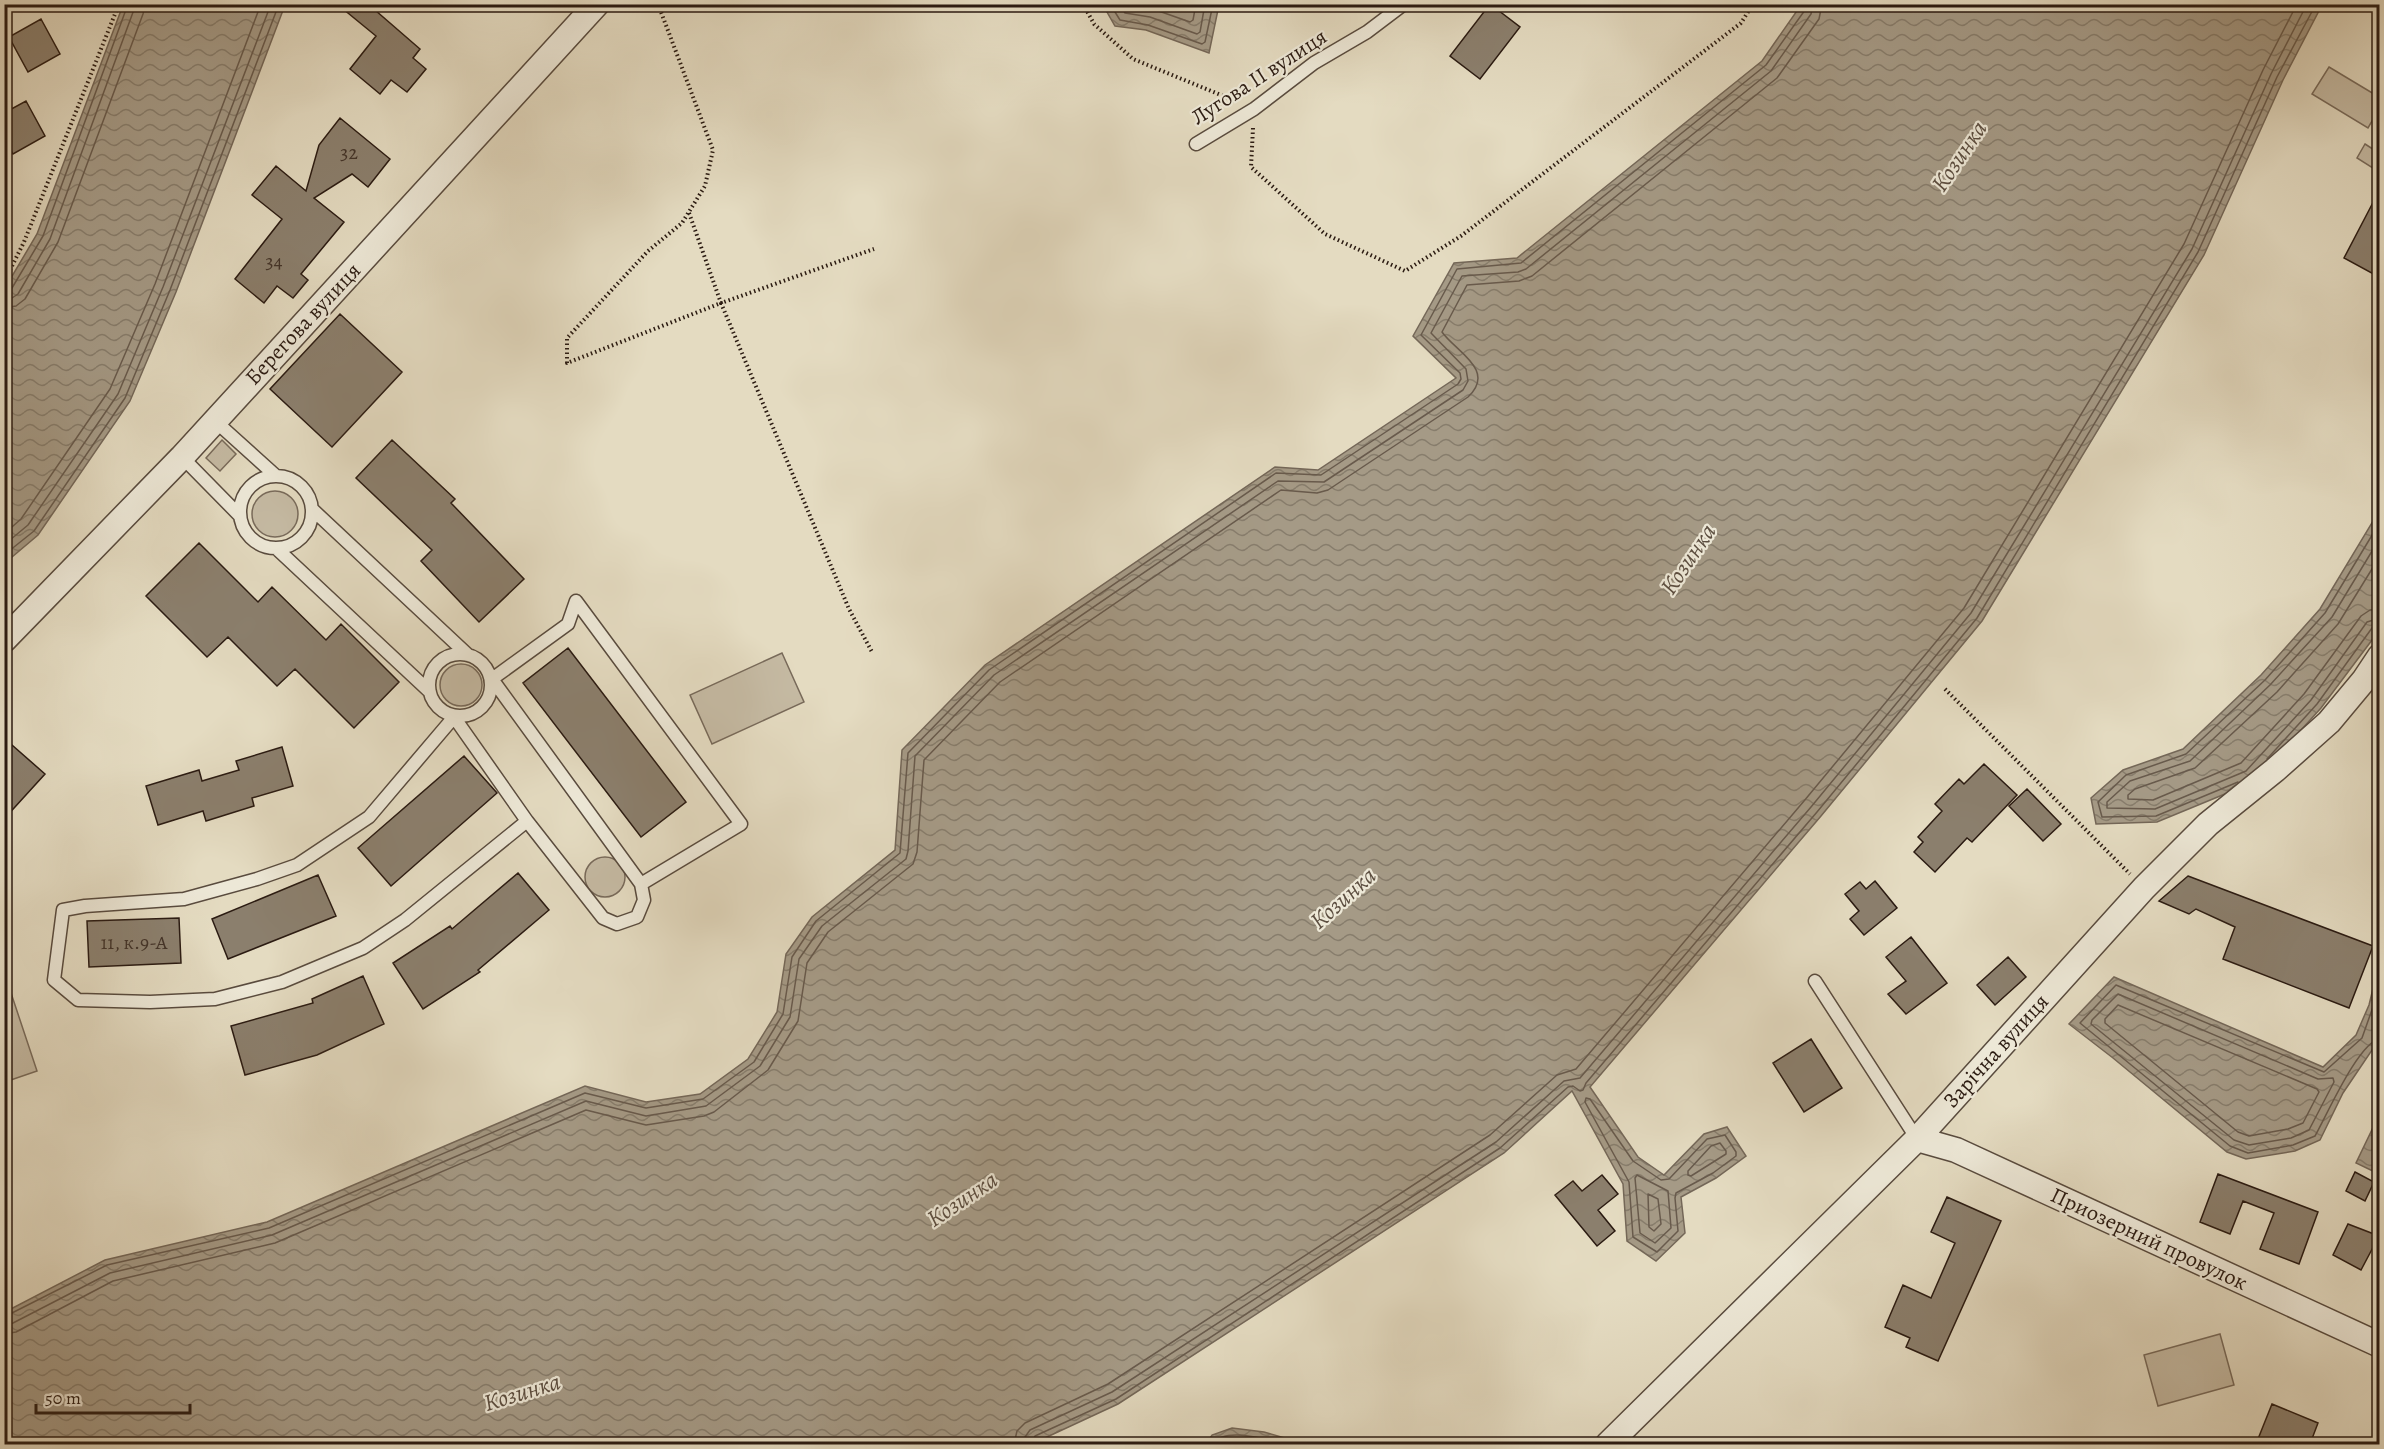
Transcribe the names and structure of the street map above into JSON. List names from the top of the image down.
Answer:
{
  "streets": {
    "street": ["Берегова вулиця", "Зарічна вулиця", "Приозерний провулок"],
    "lane": ["Лугова II вулиця"]
  },
  "crossings": [
    ["Зарічна вулиця", "Приозерний провулок"]
  ],
  "water": ["Козинка"],
  "house_numbers": ["32", "34", "11, к.9-А"],
  "scale_bar": "50 m"
}
